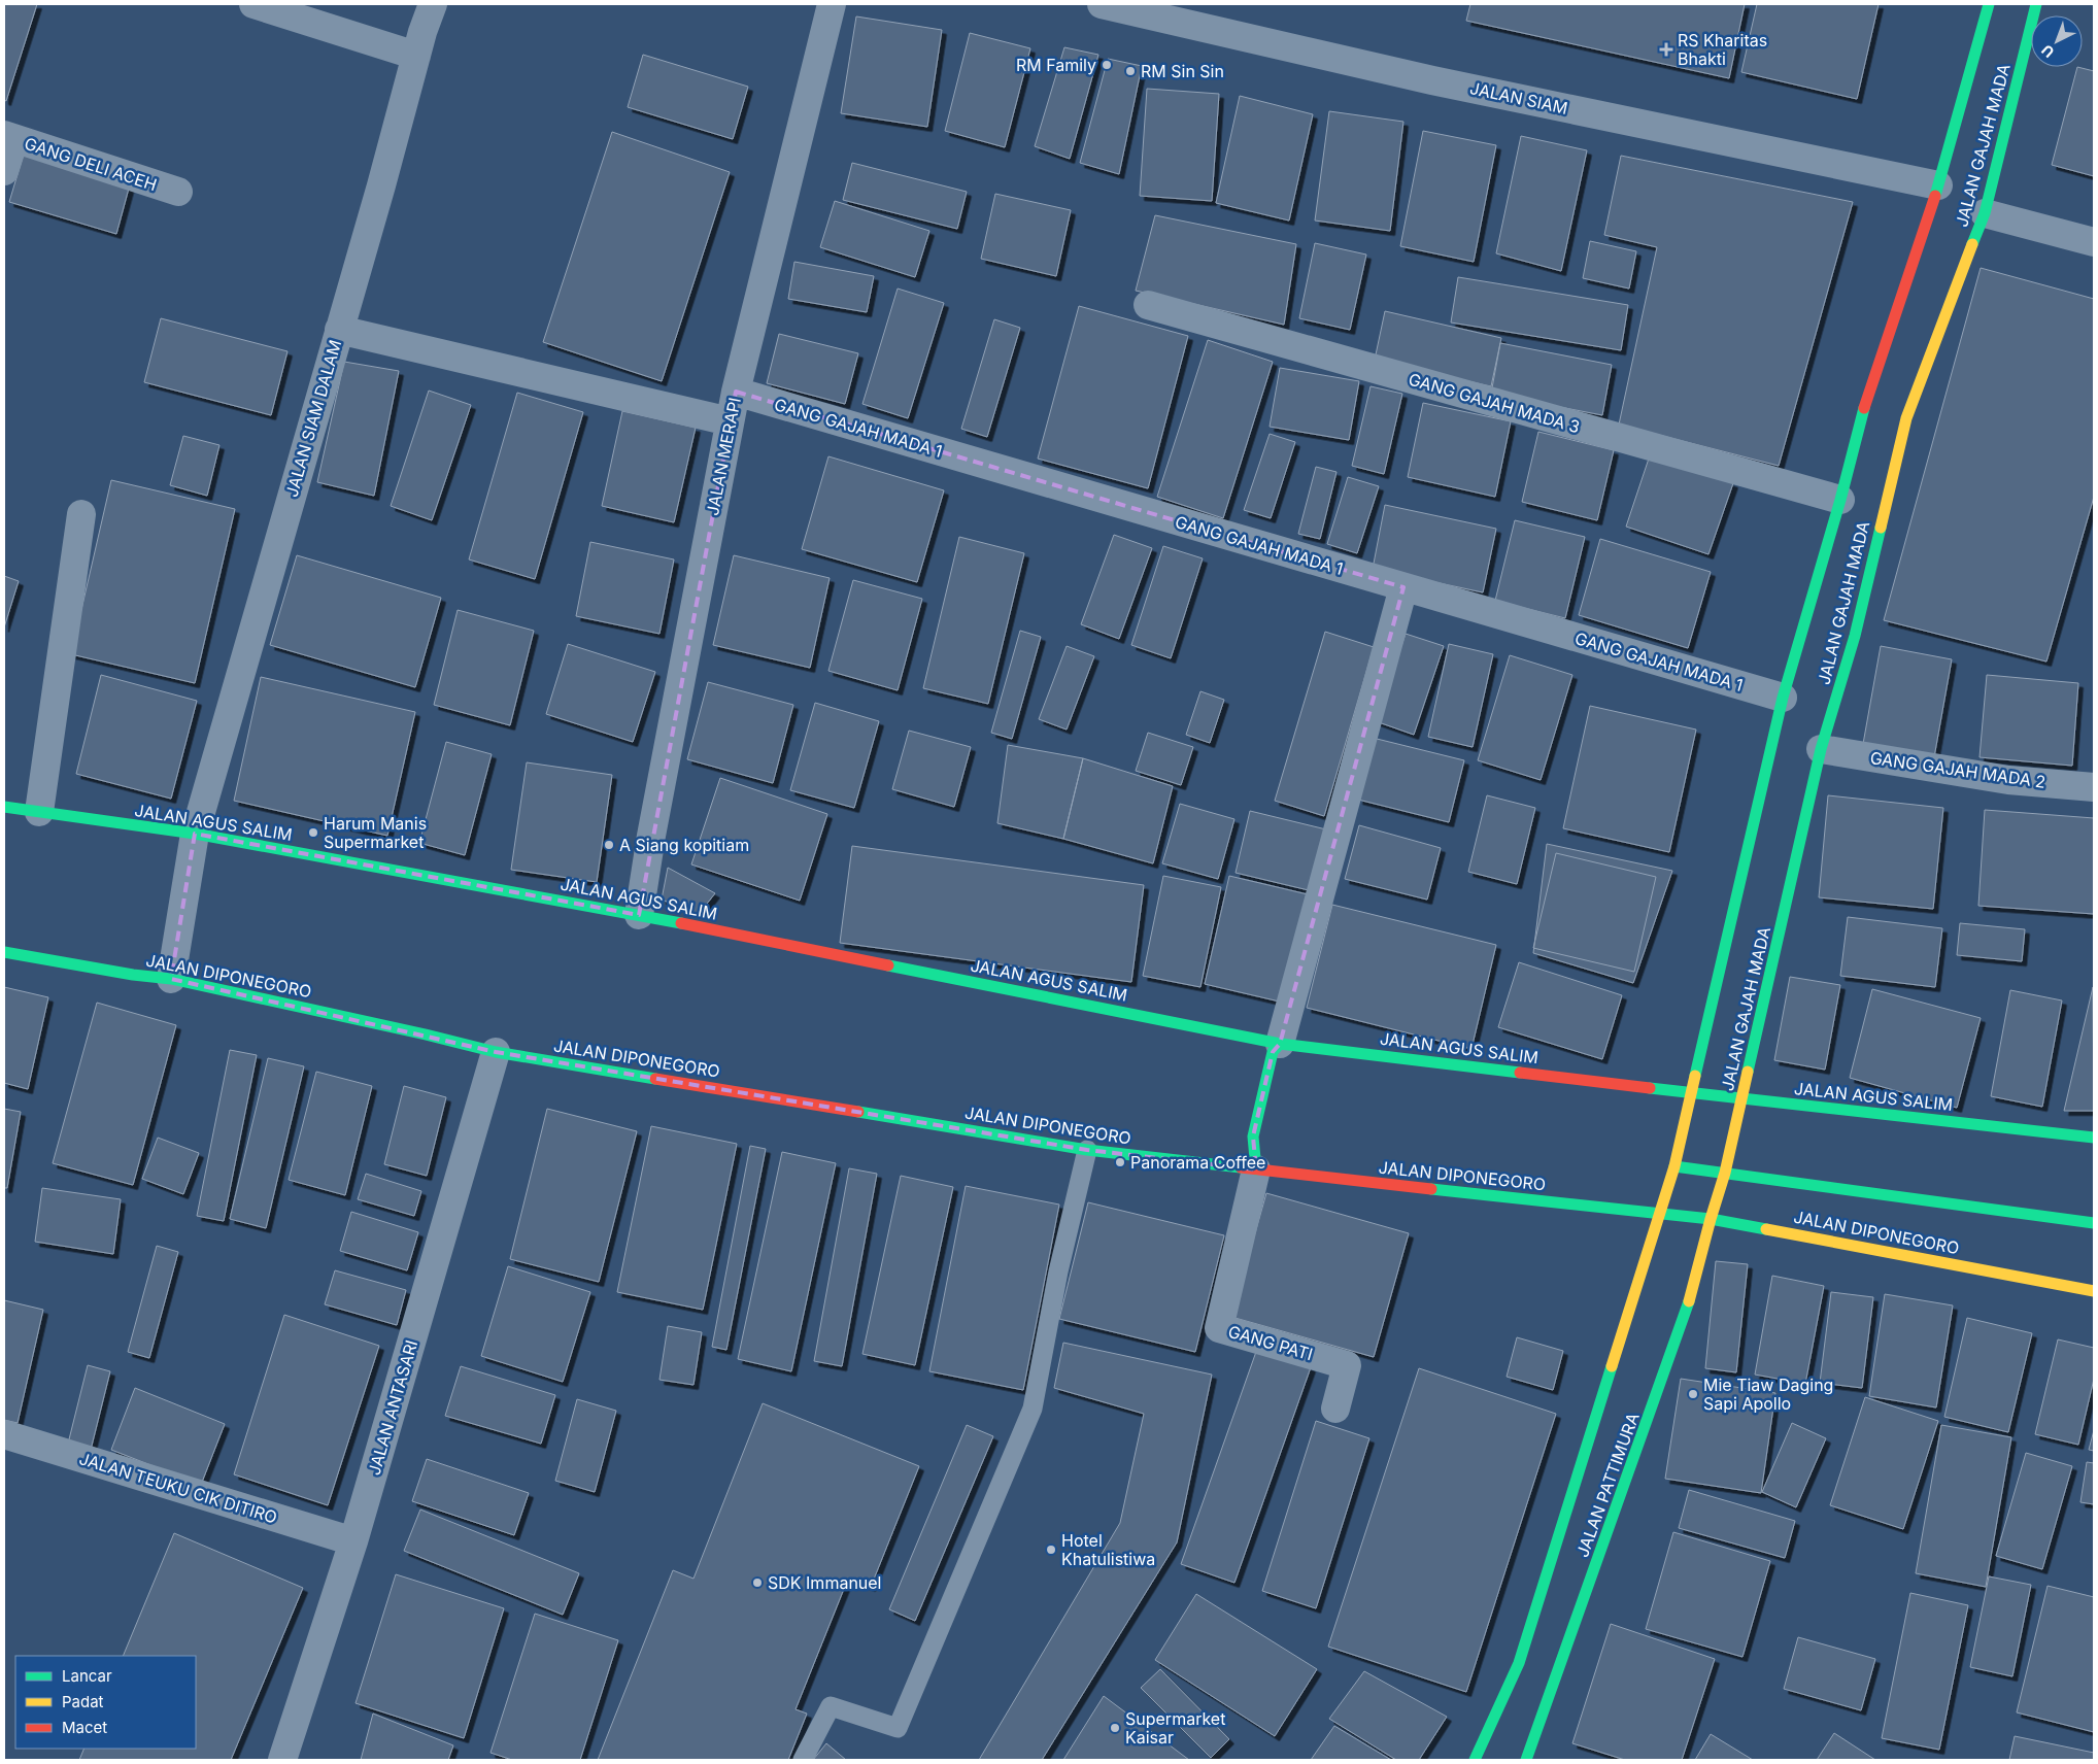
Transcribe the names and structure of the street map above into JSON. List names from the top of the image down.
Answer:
{
  "streets": {
    "street": [
      "JALAN SIAM",
      "JALAN GAJAH MADA",
      "GANG DELI ACEH",
      "GANG GAJAH MADA 3",
      "JALAN SIAM DALAM",
      "GANG GAJAH MADA 1",
      "JALAN MERAPI",
      "GANG GAJAH MADA 2",
      "JALAN AGUS SALIM",
      "JALAN DIPONEGORO",
      "GANG PATI",
      "JALAN ANTASARI",
      "JALAN PATTIMURA",
      "JALAN TEUKU CIK DITIRO"
    ]
  },
  "crossings": [
    ["JALAN SIAM", "JALAN GAJAH MADA"],
    ["JALAN GAJAH MADA", "GANG GAJAH MADA 3"],
    ["JALAN GAJAH MADA", "GANG GAJAH MADA 1"],
    ["JALAN GAJAH MADA", "GANG GAJAH MADA 2"],
    ["JALAN GAJAH MADA", "JALAN AGUS SALIM"],
    ["JALAN GAJAH MADA", "JALAN DIPONEGORO"],
    ["JALAN GAJAH MADA", "JALAN PATTIMURA"],
    ["JALAN SIAM DALAM", "JALAN AGUS SALIM"],
    ["JALAN SIAM DALAM", "JALAN DIPONEGORO"],
    ["GANG GAJAH MADA 1", "JALAN MERAPI"],
    ["JALAN MERAPI", "JALAN AGUS SALIM"],
    ["JALAN DIPONEGORO", "GANG PATI"],
    ["JALAN DIPONEGORO", "JALAN ANTASARI"],
    ["JALAN DIPONEGORO", "JALAN PATTIMURA"],
    ["JALAN ANTASARI", "JALAN TEUKU CIK DITIRO"]
  ],
  "places": {
    "health": ["RS Kharitas Bhakti"],
    "other": [
      "RM Family",
      "RM Sin Sin",
      "Harum Manis Supermarket",
      "A Siang kopitiam",
      "Panorama Coffee",
      "Mie Tiaw Daging Sapi Apollo",
      "Hotel Khatulistiwa",
      "SDK Immanuel",
      "Supermarket Kaisar"
    ]
  },
  "legend": ["Lancar", "Padat", "Macet"],
  "north": "bottom left"
}
